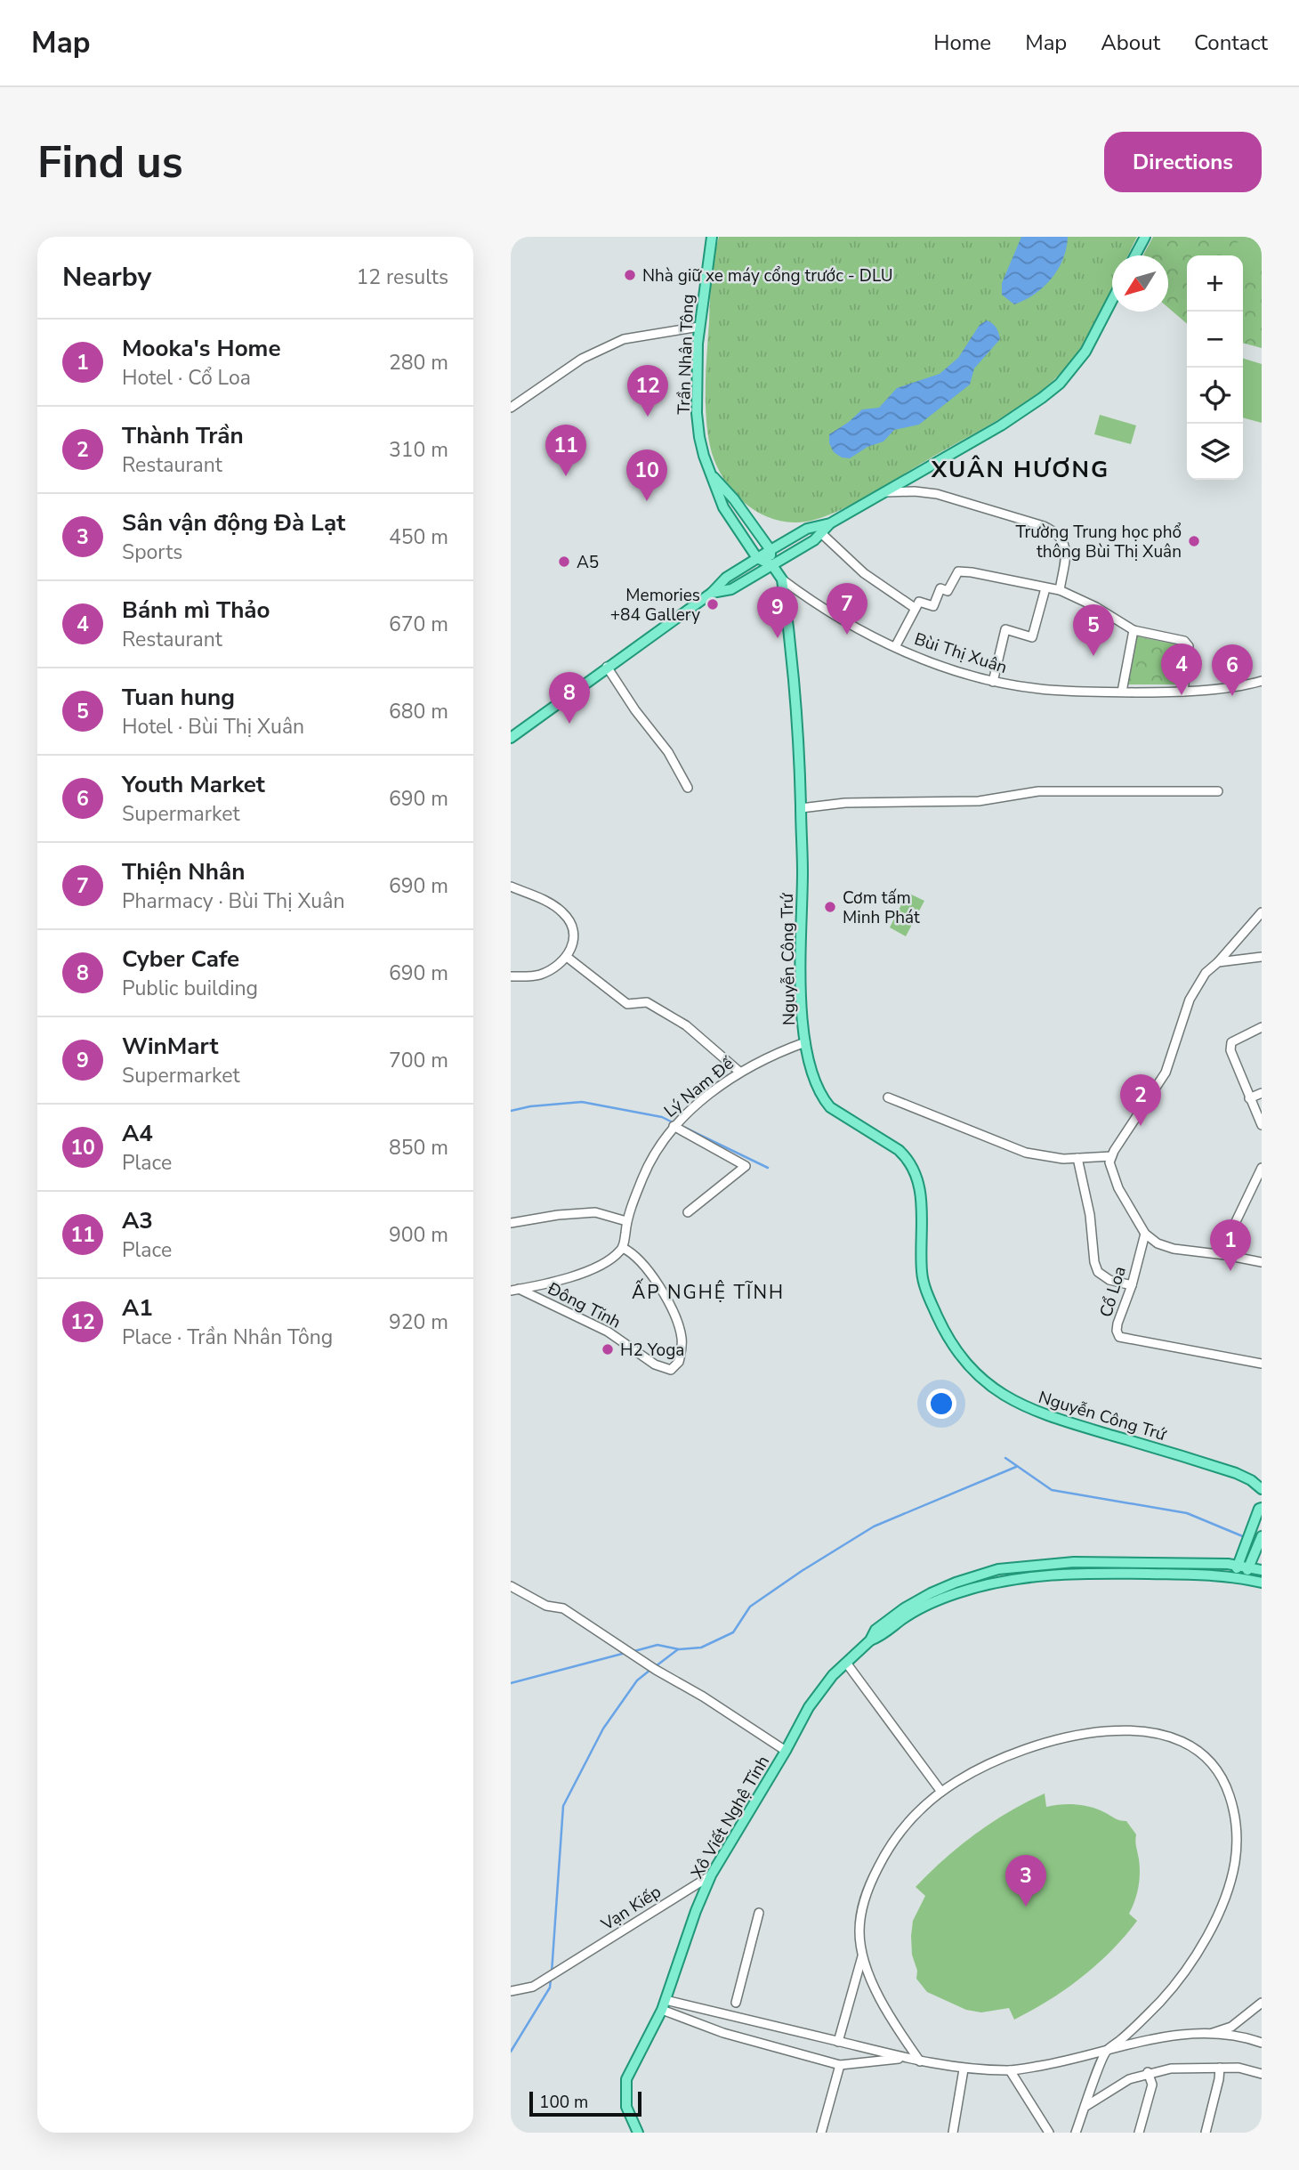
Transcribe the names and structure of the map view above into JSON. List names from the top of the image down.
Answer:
{
  "streets": {
    "main road": ["Trần Nhân Tông", "Nguyễn Công Trứ", "Xô Viết Nghệ Tĩnh"],
    "street": [
      "Bùi Thị Xuân",
      "Lý Nam Đế",
      "Cổ Loa",
      "Đông Tĩnh",
      "Vạn Kiếp"
    ]
  },
  "crossings": [
    ["Bùi Thị Xuân", "Nguyễn Công Trứ"],
    ["Nguyễn Công Trứ", "Lý Nam Đế"],
    ["Lý Nam Đế", "Đông Tĩnh"],
    ["Xô Viết Nghệ Tĩnh", "Vạn Kiếp"]
  ],
  "districts": ["XUÂN HƯƠNG", "ẤP NGHỆ TĨNH"],
  "places": [
    "Nhà giữ xe máy cổng trước - DLU",
    "Trường Trung học phổ thông Bùi Thị Xuân",
    "A5",
    "Memories +84 Gallery",
    "Cơm tấm Minh Phát",
    "H2 Yoga"
  ],
  "scale_bar": "100 m",
  "north": "bottom left",
  "page": {
    "header": "Map",
    "nav": [
      "Home",
      "Map",
      "About",
      "Contact"
    ],
    "buttons": "Directions",
    "title": "Find us",
    "heading": ["Nearby", "12 results"],
    "map_buttons": ["+", "−"],
    "list": [
      {
        "mark": "1",
        "name": "Mooka's Home",
        "note": "Hotel · Cổ Loa",
        "value": "280 m"
      },
      {
        "mark": "2",
        "name": "Thành Trần",
        "note": "Restaurant",
        "value": "310 m"
      },
      {
        "mark": "3",
        "name": "Sân vận động Đà Lạt",
        "note": "Sports",
        "value": "450 m"
      },
      {
        "mark": "4",
        "name": "Bánh mì Thảo",
        "note": "Restaurant",
        "value": "670 m"
      },
      {
        "mark": "5",
        "name": "Tuan hung",
        "note": "Hotel · Bùi Thị Xuân",
        "value": "680 m"
      },
      {
        "mark": "6",
        "name": "Youth Market",
        "note": "Supermarket",
        "value": "690 m"
      },
      {
        "mark": "7",
        "name": "Thiện Nhân",
        "note": "Pharmacy · Bùi Thị Xuân",
        "value": "690 m"
      },
      {
        "mark": "8",
        "name": "Cyber Cafe",
        "note": "Public building",
        "value": "690 m"
      },
      {
        "mark": "9",
        "name": "WinMart",
        "note": "Supermarket",
        "value": "700 m"
      },
      {
        "mark": "10",
        "name": "A4",
        "note": "Place",
        "value": "850 m"
      },
      {
        "mark": "11",
        "name": "A3",
        "note": "Place",
        "value": "900 m"
      },
      {
        "mark": "12",
        "name": "A1",
        "note": "Place · Trần Nhân Tông",
        "value": "920 m"
      }
    ],
    "pins": [
      "12",
      "11",
      "10",
      "7",
      "9",
      "5",
      "4",
      "6",
      "8",
      "2",
      "1",
      "3"
    ],
    "scale": "100 m"
  }
}
